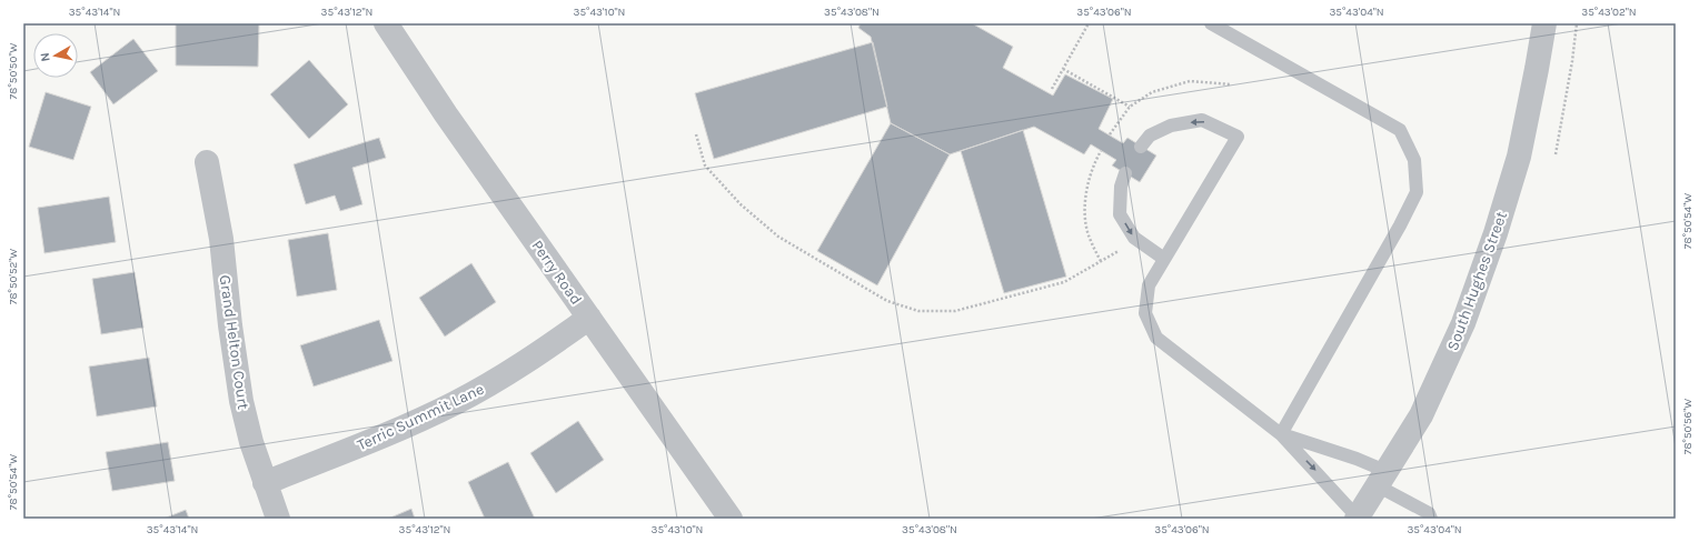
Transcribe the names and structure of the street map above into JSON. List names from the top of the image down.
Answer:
{
  "streets": {
    "street": [
      "Perry Road",
      "South Hughes Street",
      "Grand Helton Court",
      "Terric Summit Lane"
    ]
  },
  "crossings": [
    ["Perry Road", "Terric Summit Lane"],
    ["Grand Helton Court", "Terric Summit Lane"]
  ],
  "north": "left",
  "coordinates": [
    "35°43'14\"N",
    "35°43'12\"N",
    "35°43'10\"N",
    "35°43'08\"N",
    "35°43'06\"N",
    "35°43'04\"N",
    "35°43'02\"N",
    "78°50'50\"W",
    "78°50'54\"W",
    "78°50'52\"W",
    "78°50'56\"W"
  ]
}
